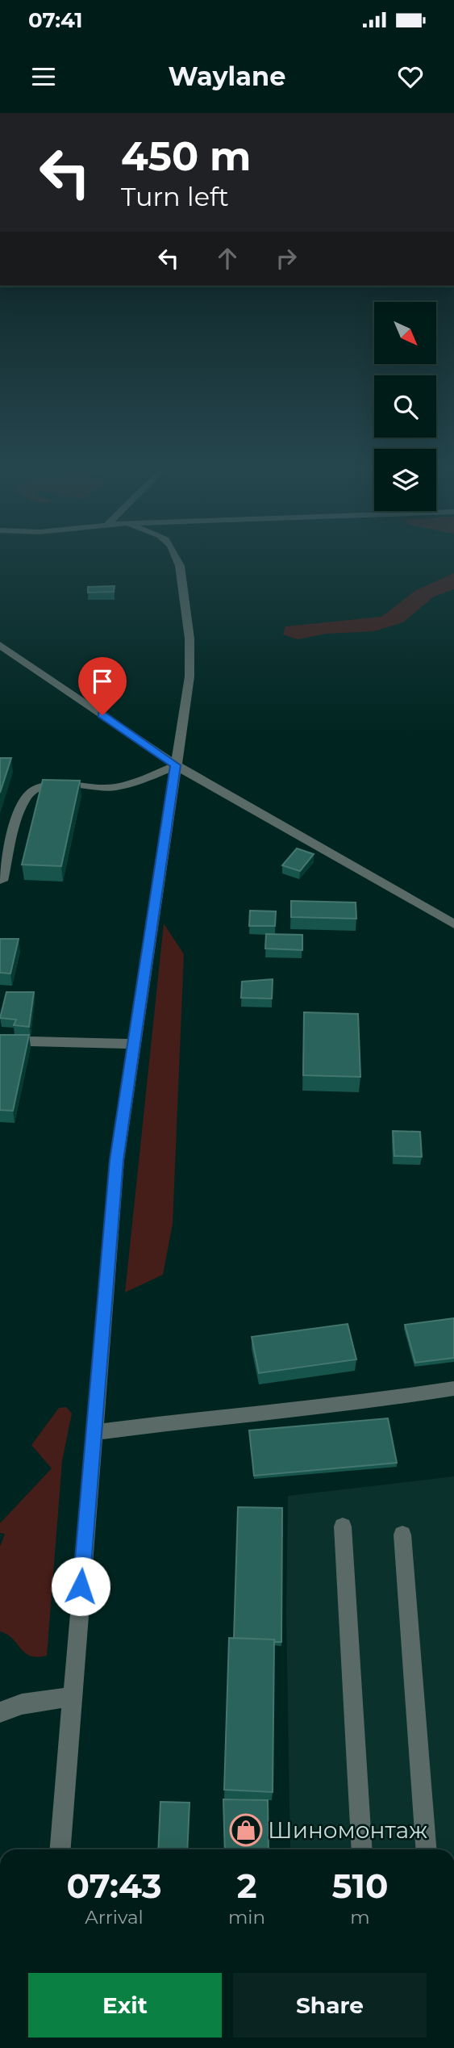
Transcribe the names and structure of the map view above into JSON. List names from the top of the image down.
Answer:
{
  "places": {
    "shop": ["Шиномонтаж"]
  },
  "north": "bottom right",
  "page": {
    "status": "07:41",
    "header": "Waylane",
    "turn": ["450 m", "Turn left"],
    "eta": [
      "07:43",
      "Arrival",
      "2",
      "min",
      "510",
      "m"
    ],
    "buttons": ["Exit", "Share"]
  }
}
